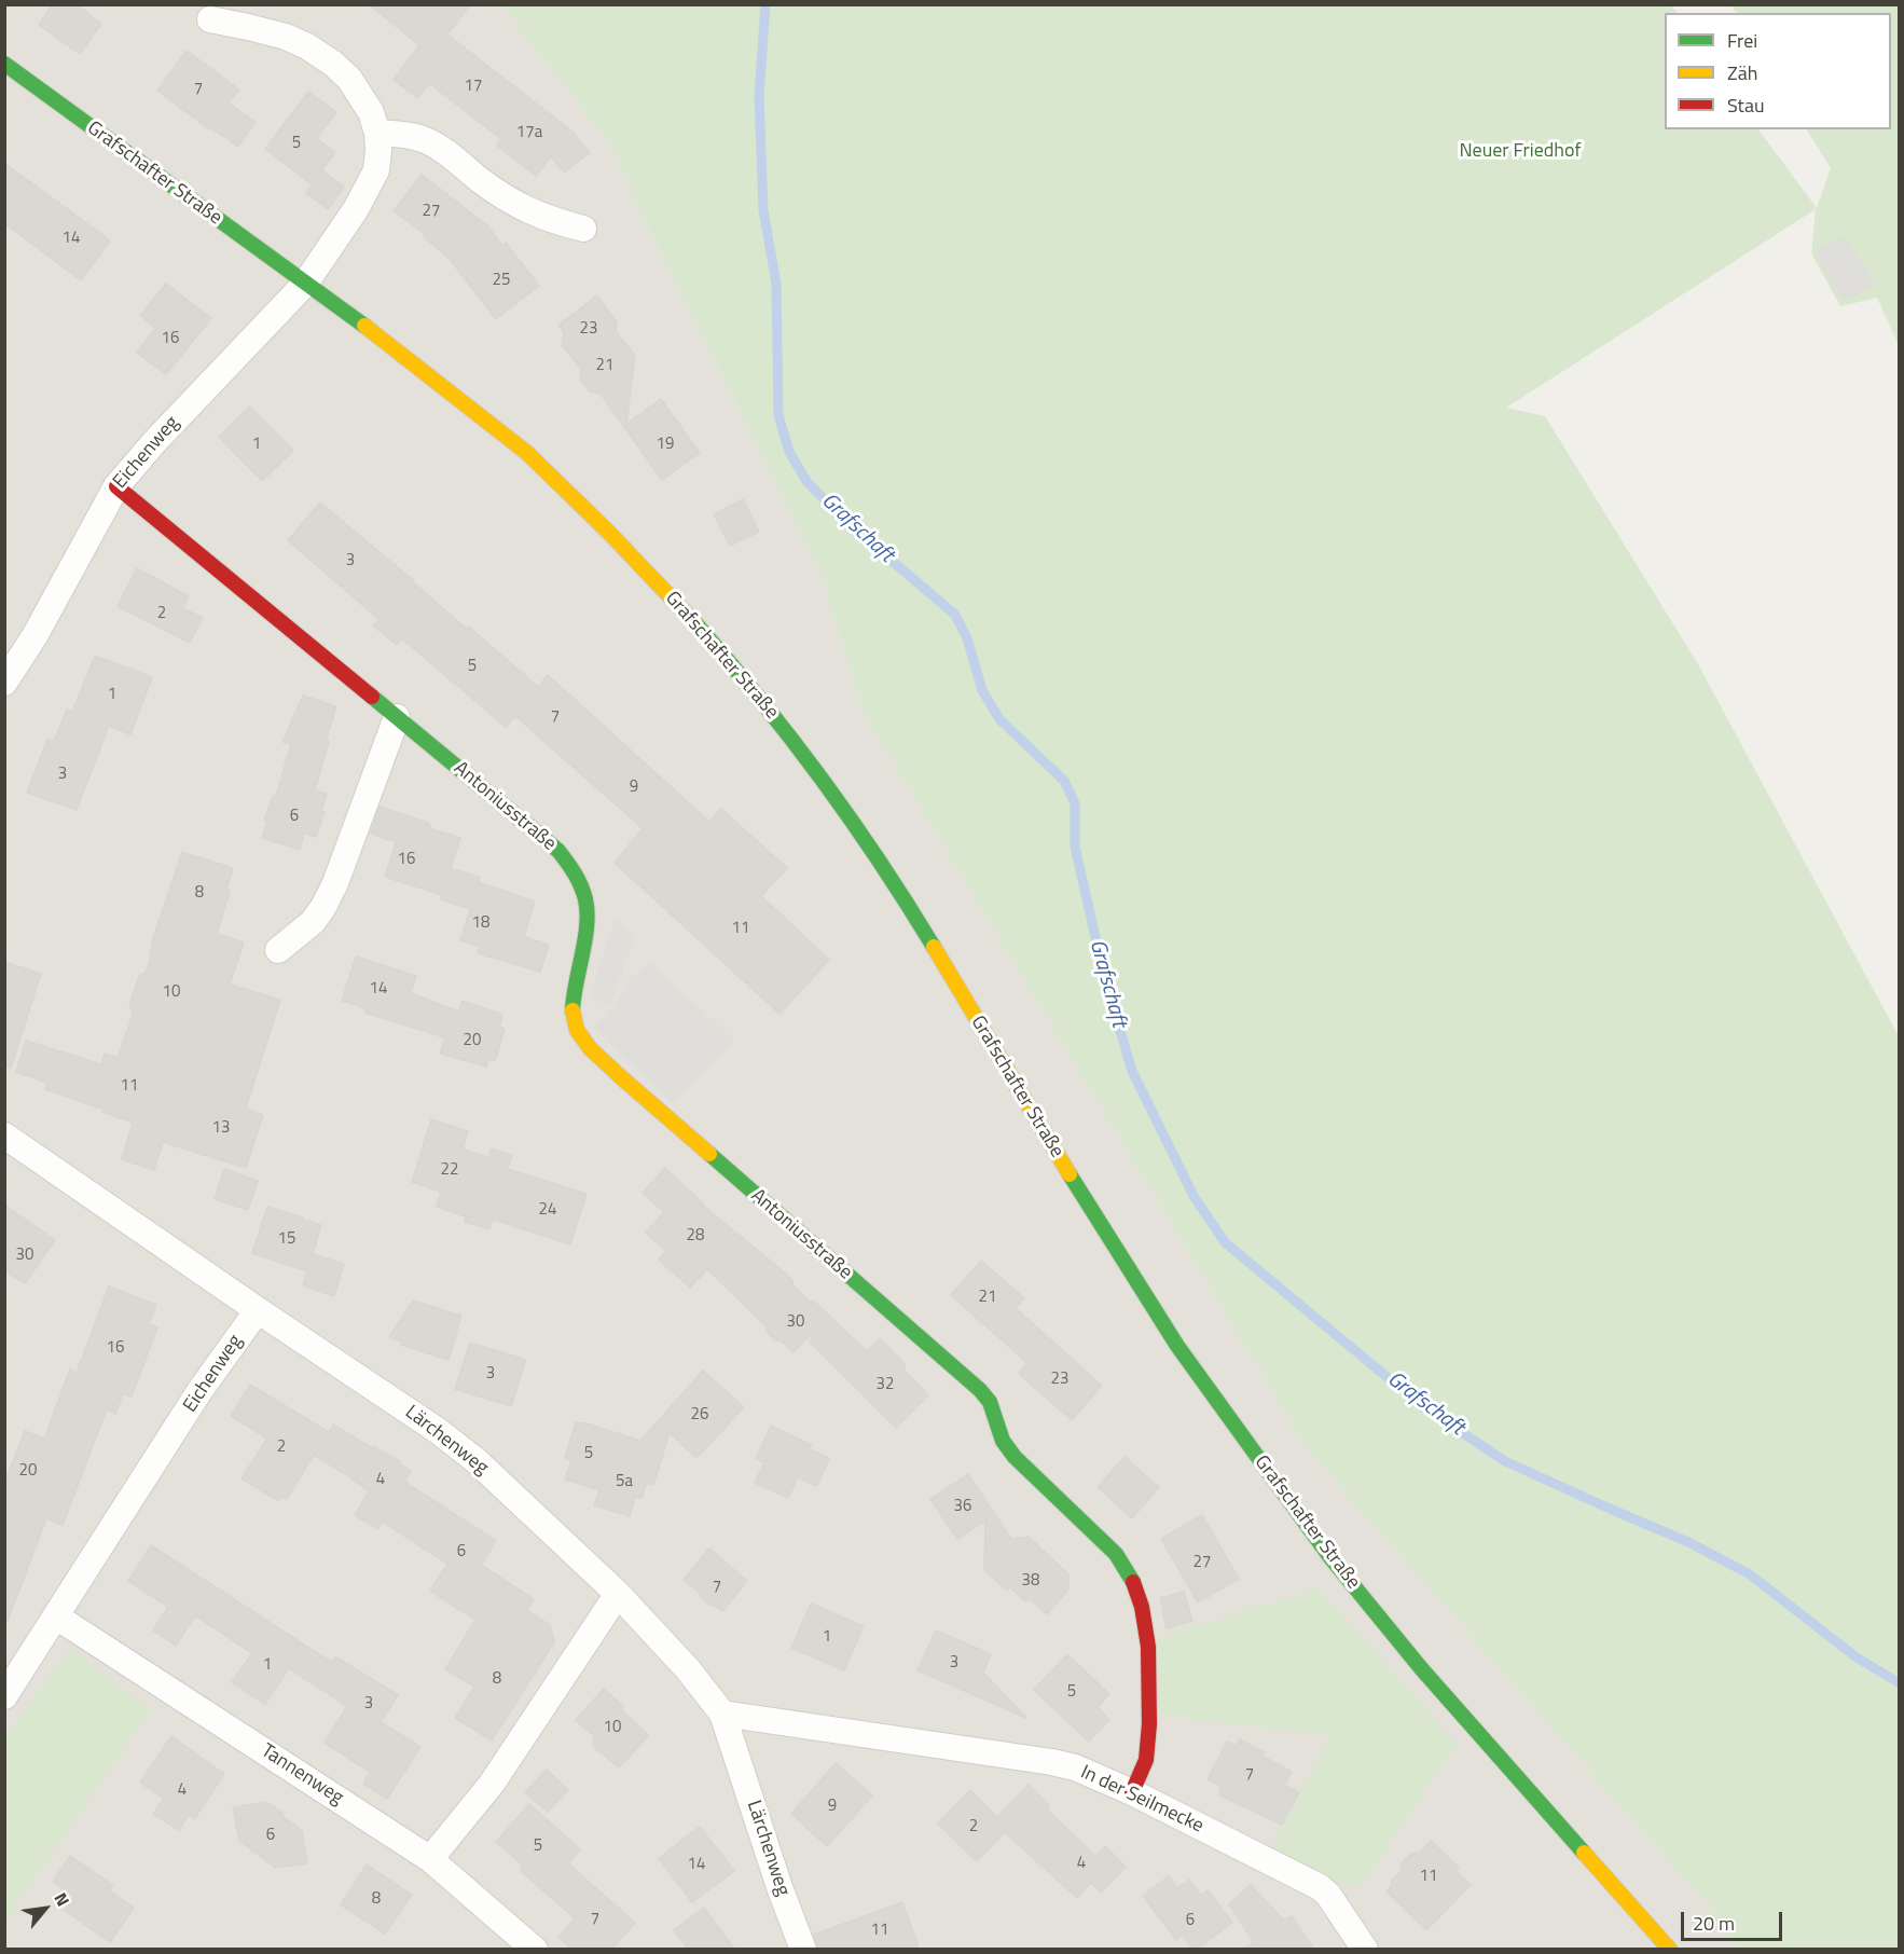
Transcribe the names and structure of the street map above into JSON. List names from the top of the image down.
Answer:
{
  "streets": {
    "street": [
      "Grafschafter Straße",
      "Eichenweg",
      "Antoniusstraße",
      "Lärchenweg",
      "Tannenweg",
      "In der Seilmecke"
    ]
  },
  "crossings": [
    ["Grafschafter Straße", "Eichenweg"],
    ["Eichenweg", "Antoniusstraße"],
    ["Eichenweg", "Lärchenweg"],
    ["Eichenweg", "Tannenweg"],
    ["Antoniusstraße", "In der Seilmecke"],
    ["Lärchenweg", "In der Seilmecke"]
  ],
  "water": ["Grafschaft"],
  "parks": ["Neuer Friedhof"],
  "house_numbers": [
    "17",
    "7",
    "17a",
    "5",
    "27",
    "14",
    "25",
    "23",
    "16",
    "21",
    "1",
    "19",
    "3",
    "2",
    "5",
    "1",
    "7",
    "3",
    "9",
    "6",
    "16",
    "8",
    "18",
    "11",
    "14",
    "10",
    "20",
    "11",
    "13",
    "22",
    "24",
    "28",
    "15",
    "30",
    "21",
    "30",
    "16",
    "3",
    "23",
    "32",
    "26",
    "2",
    "5",
    "20",
    "4",
    "5a",
    "36",
    "6",
    "27",
    "38",
    "7",
    "1",
    "3",
    "1",
    "8",
    "5",
    "3",
    "10",
    "7",
    "4",
    "9",
    "2",
    "6",
    "5",
    "4",
    "14",
    "11",
    "8",
    "7",
    "6",
    "11"
  ],
  "legend": ["Frei", "Zäh", "Stau"],
  "scale_bar": "20 m",
  "north": "top right"
}
